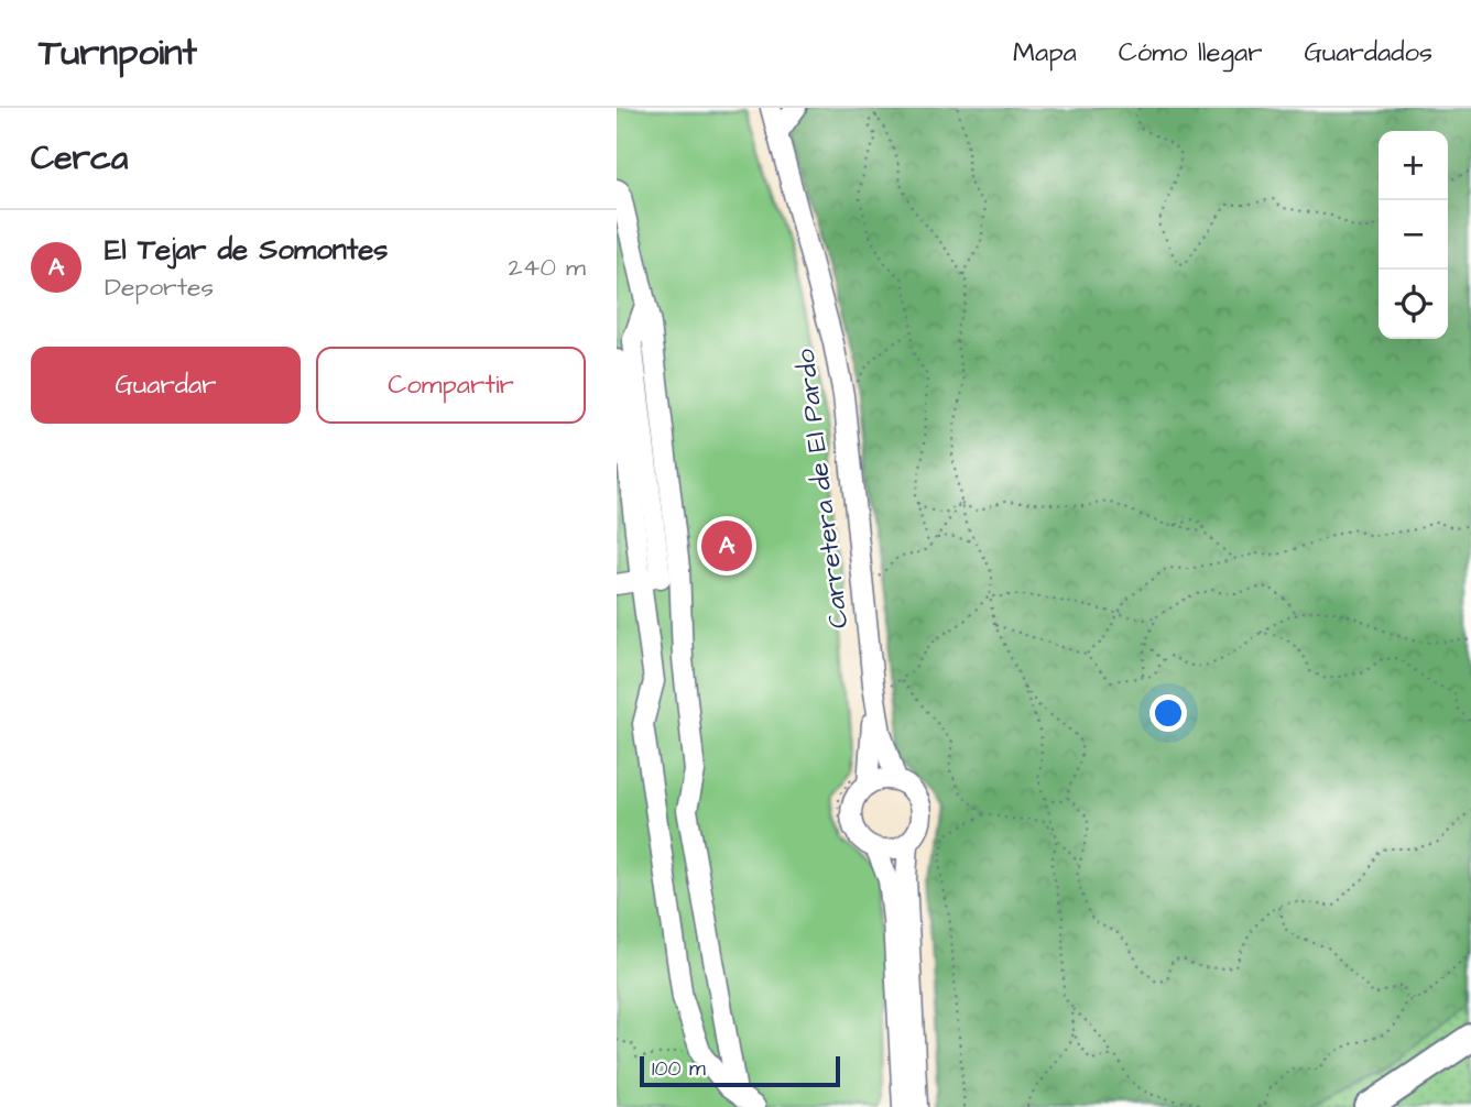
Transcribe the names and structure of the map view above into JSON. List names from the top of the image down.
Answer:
{
  "streets": {
    "street": ["Carretera de El Pardo"]
  },
  "scale_bar": "100 m",
  "page": {
    "header": "Turnpoint",
    "nav": ["Mapa", "Cómo llegar", "Guardados"],
    "heading": "Cerca",
    "map_buttons": ["+", "−"],
    "list": [
      {
        "mark": "A",
        "name": "El Tejar de Somontes",
        "note": "Deportes",
        "value": "240 m"
      }
    ],
    "buttons": ["Guardar", "Compartir"],
    "pins": "A",
    "scale": "100 m"
  }
}
